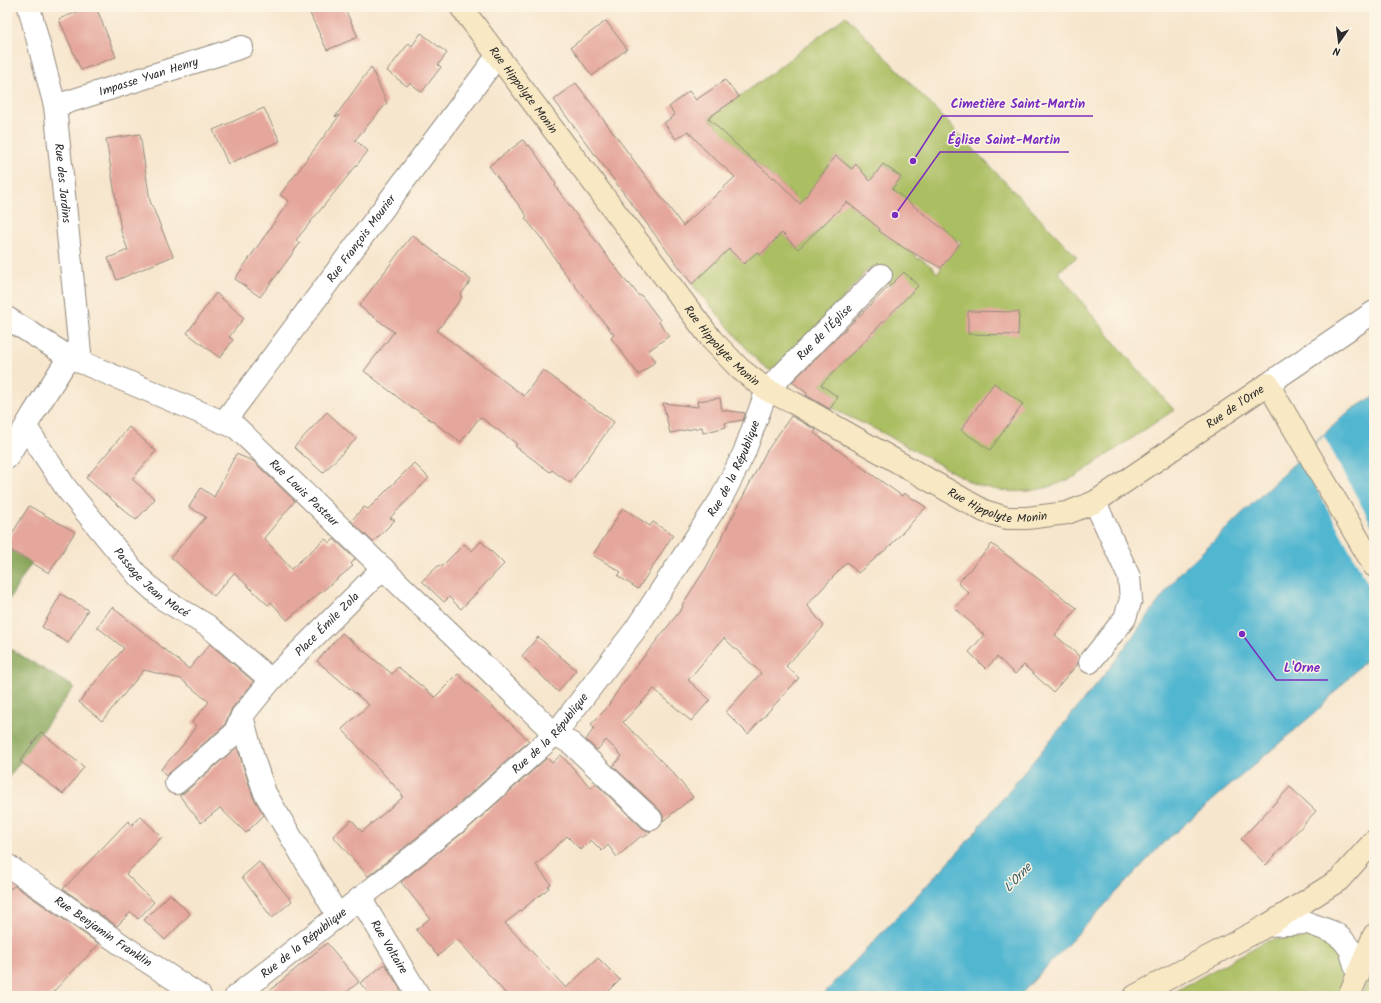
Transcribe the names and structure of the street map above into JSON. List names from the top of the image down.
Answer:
{
  "streets": {
    "street": [
      "Impasse Yvan Henry",
      "Rue Hippolyte Monin",
      "Rue des Jardins",
      "Rue François Mourier",
      "Rue de l'Église",
      "Rue de l'Orne",
      "Rue de la République",
      "Rue Louis Pasteur",
      "Passage Jean Macé",
      "Place Émile Zola",
      "Rue Benjamin Franklin",
      "Rue Voltaire"
    ]
  },
  "crossings": [
    ["Impasse Yvan Henry", "Rue des Jardins"],
    ["Rue Hippolyte Monin", "Rue François Mourier"],
    ["Rue Hippolyte Monin", "Rue de l'Église"],
    ["Rue Hippolyte Monin", "Rue de l'Orne"],
    ["Rue Hippolyte Monin", "Rue de la République"],
    ["Rue des Jardins", "Rue Louis Pasteur"],
    ["Rue François Mourier", "Rue Louis Pasteur"],
    ["Rue de l'Église", "Rue de la République"],
    ["Rue de la République", "Rue Louis Pasteur"],
    ["Rue de la République", "Rue Voltaire"],
    ["Rue Louis Pasteur", "Place Émile Zola"],
    ["Passage Jean Macé", "Place Émile Zola"]
  ],
  "water": ["L'Orne"],
  "places": ["Cimetière Saint-Martin", "Église Saint-Martin", "L'Orne"],
  "north": "bottom"
}
